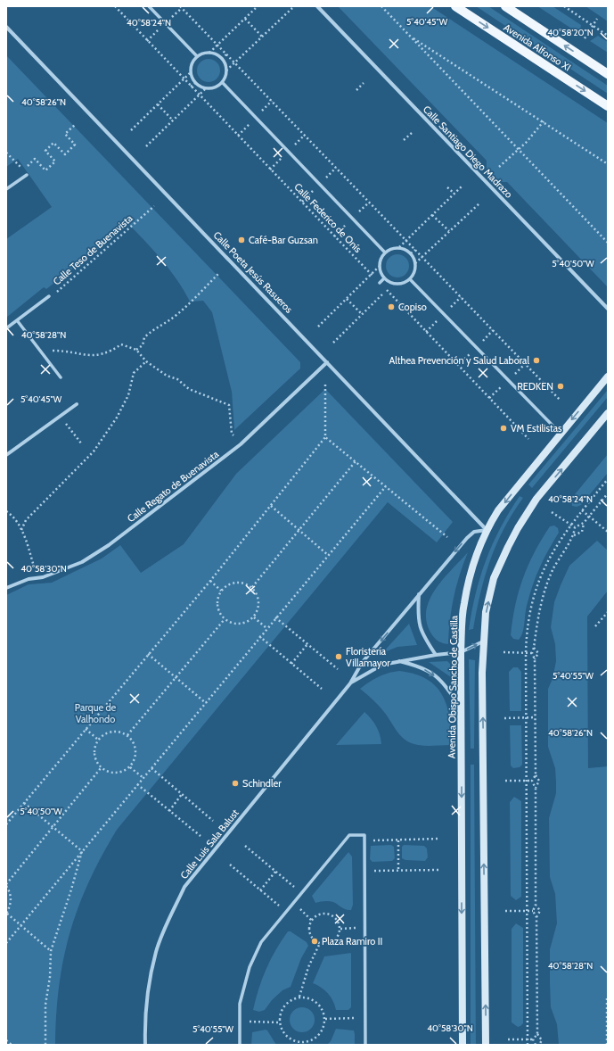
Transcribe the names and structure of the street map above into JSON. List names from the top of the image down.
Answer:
{
  "streets": {
    "main road": ["Avenida Alfonso XI", "Avenida Obispo Sancho de Castilla"],
    "street": [
      "Calle Santiago Diego Madrazo",
      "Calle Federico de Onís",
      "Calle Teso de Buenavista",
      "Calle Poeta Jesús Rasueros",
      "Calle Regato de Buenavista",
      "Calle Luis Sala Balust"
    ]
  },
  "crossings": [
    ["Calle Poeta Jesús Rasueros", "Calle Regato de Buenavista"],
    ["Calle Poeta Jesús Rasueros", "Avenida Obispo Sancho de Castilla"],
    ["Calle Poeta Jesús Rasueros", "Calle Luis Sala Balust"],
    ["Avenida Obispo Sancho de Castilla", "Calle Luis Sala Balust"]
  ],
  "parks": ["Parque de Valhondo"],
  "places": [
    "Café-Bar Guzsan",
    "Copiso",
    "Althea Prevención y Salud Laboral",
    "REDKEN",
    "VM Estilistas",
    "Floristería Villamayor",
    "Schindler",
    "Plaza Ramiro II"
  ],
  "coordinates": [
    "5°40'45\"W",
    "40°58'24\"N",
    "40°58'20\"N",
    "40°58'26\"N",
    "5°40'50\"W",
    "40°58'28\"N",
    "40°58'30\"N",
    "5°40'55\"W"
  ]
}
